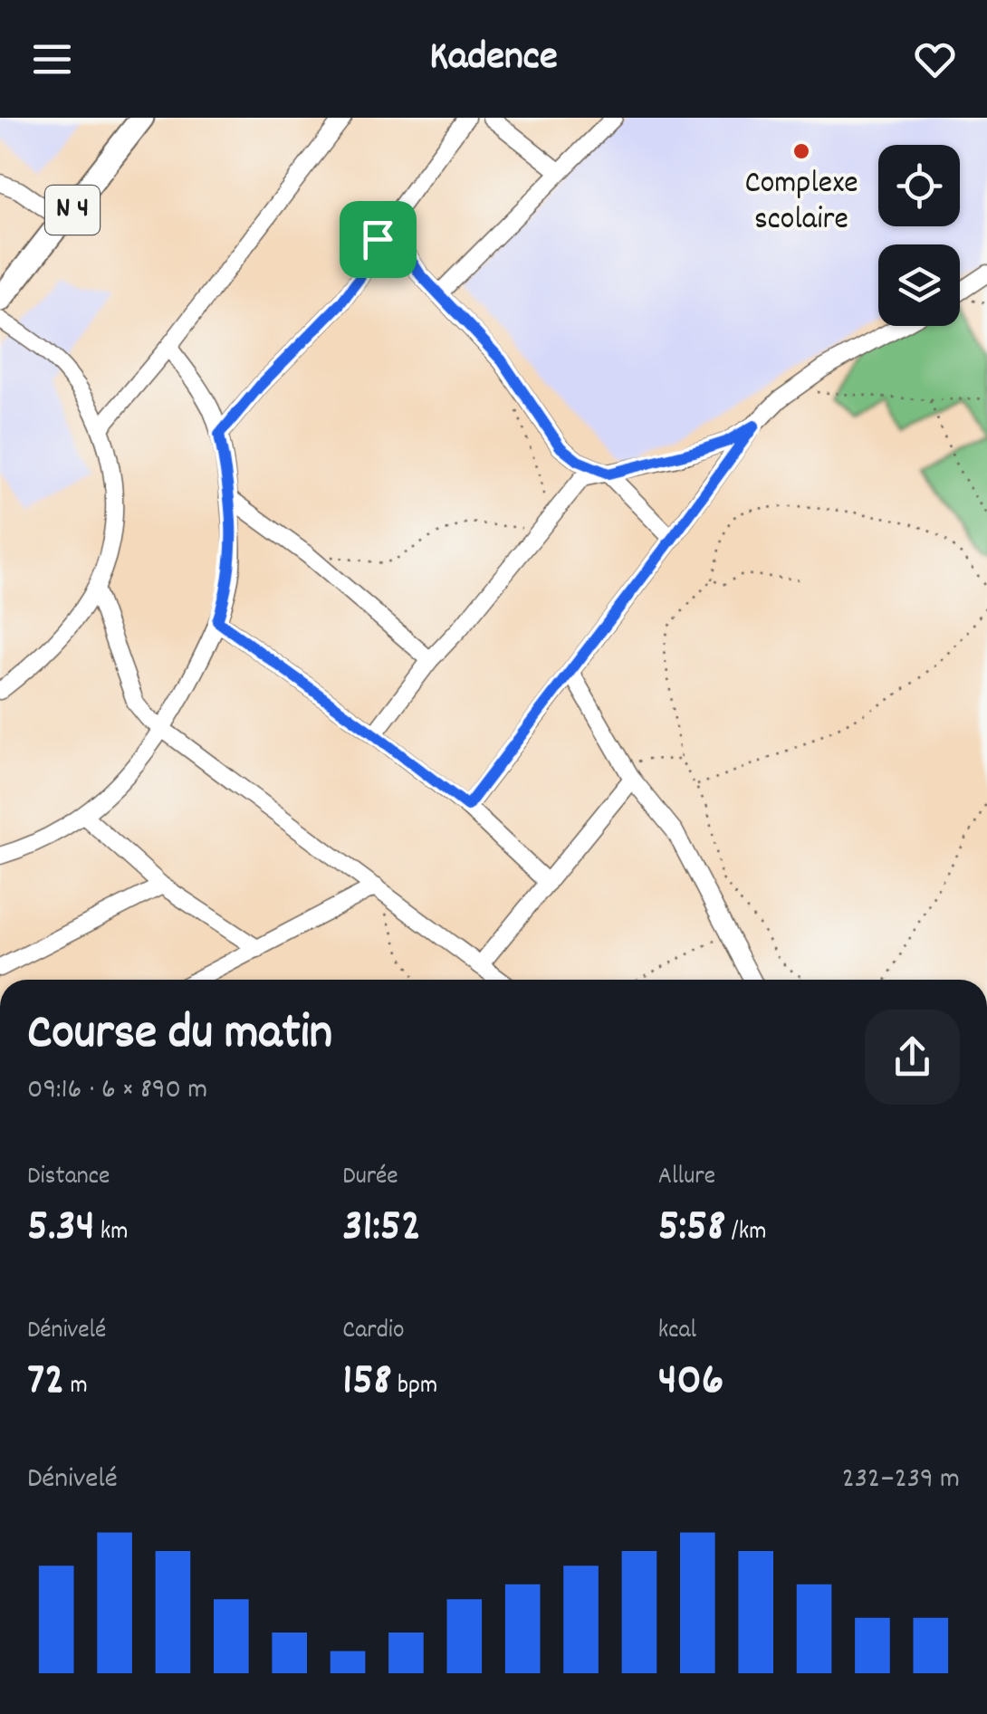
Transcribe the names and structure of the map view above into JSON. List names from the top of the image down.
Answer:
{
  "streets": {
    "highway": ["N 4"]
  },
  "places": ["Complexe scolaire"],
  "page": {
    "header": "Kadence",
    "heading": ["Course du matin", "09:16 · 6 × 890 m"],
    "stats": [
      ["Distance", "5.34 km"],
      ["Durée", "31:52"],
      ["Allure", "5:58 /km"],
      ["Dénivelé", "72 m"],
      ["Cardio", "158 bpm"],
      ["kcal", "406"]
    ],
    "chart": ["Dénivelé", "232–239 m"]
  }
}
